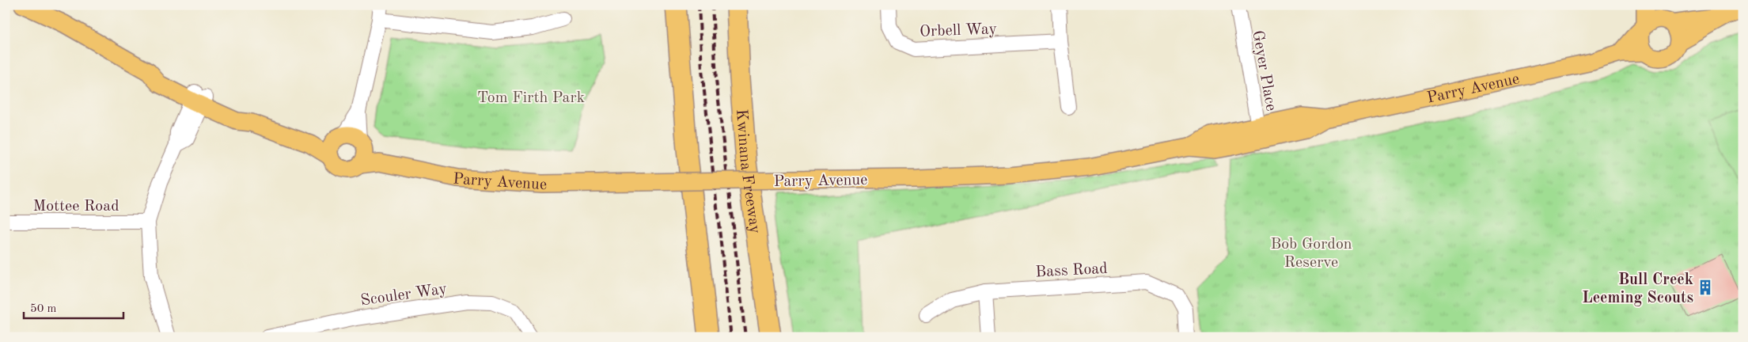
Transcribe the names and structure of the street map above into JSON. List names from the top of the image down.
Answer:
{
  "streets": {
    "highway": ["Kwinana Freeway"],
    "main road": ["Parry Avenue"],
    "street": [
      "Orbell Way",
      "Geyer Place",
      "Mottee Road",
      "Bass Road",
      "Scouler Way"
    ]
  },
  "crossings": [
    ["Geyer Place", "Parry Avenue"]
  ],
  "parks": ["Tom Firth Park", "Bob Gordon Reserve"],
  "places": {
    "building": ["Bull Creek Leeming Scouts"]
  },
  "scale_bar": "50 m"
}
